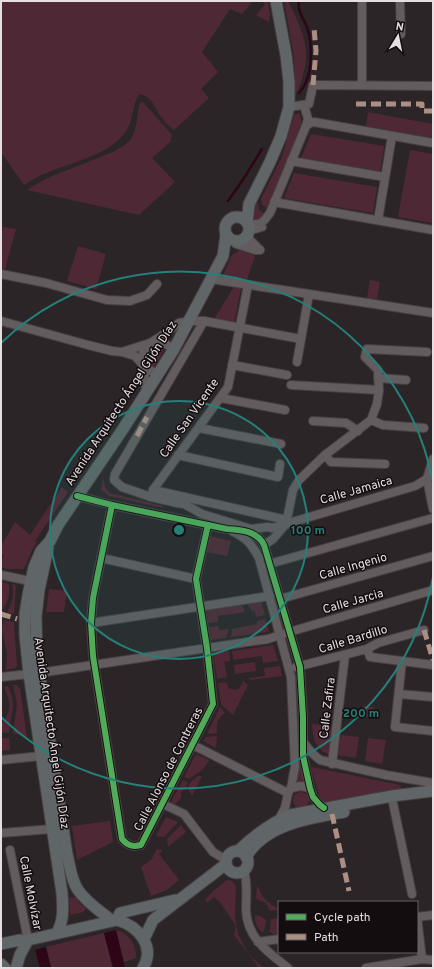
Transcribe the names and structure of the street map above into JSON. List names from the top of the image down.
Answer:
{
  "streets": {
    "main road": ["Avenida Arquitecto Ángel Gijón Díaz"],
    "street": [
      "Calle San Vicente",
      "Calle Jamaica",
      "Calle Ingenio",
      "Calle Jarcia",
      "Calle Bardillo",
      "Calle Zafira",
      "Calle Alonso de Contreras",
      "Calle Molvízar"
    ]
  },
  "crossings": [
    ["Avenida Arquitecto Ángel Gijón Díaz", "Calle Jarcia"],
    ["Calle Jarcia", "Calle Alonso de Contreras"],
    ["Calle Bardillo", "Calle Zafira"]
  ],
  "legend": ["Cycle path", "Path"],
  "north": "top",
  "rings": ["100 m", "200 m"]
}
